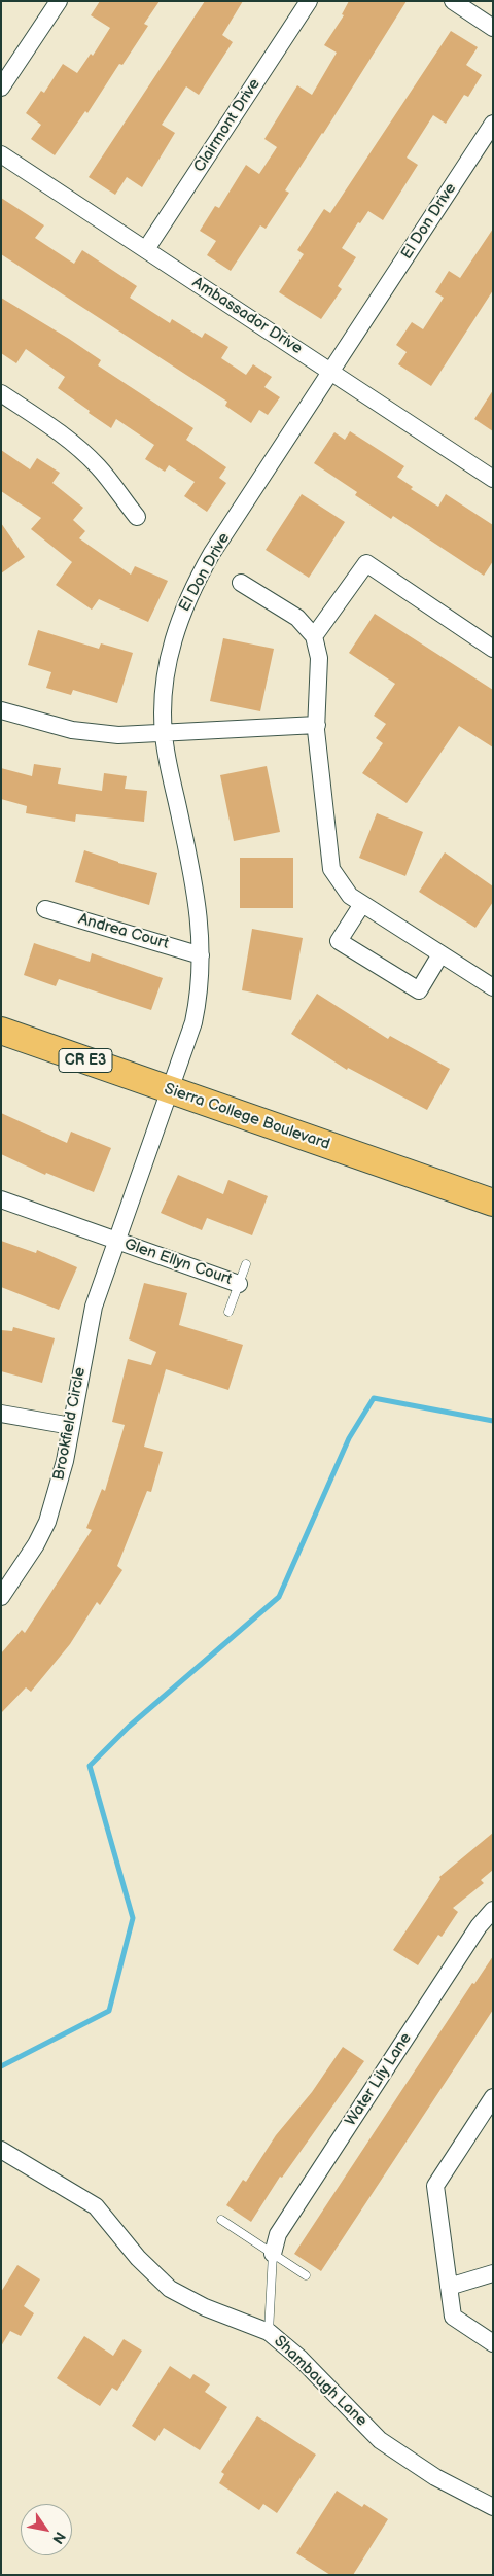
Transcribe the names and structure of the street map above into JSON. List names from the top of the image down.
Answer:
{
  "streets": {
    "main road": ["CR E3", "Sierra College Boulevard"],
    "street": [
      "Clairmont Drive",
      "El Don Drive",
      "Ambassador Drive",
      "Andrea Court",
      "Glen Ellyn Court",
      "Brookfield Circle",
      "Water Lily Lane",
      "Shambaugh Lane"
    ]
  },
  "crossings": [
    ["Clairmont Drive", "Ambassador Drive"],
    ["El Don Drive", "Ambassador Drive"],
    ["El Don Drive", "Andrea Court"],
    ["El Don Drive", "Sierra College Boulevard"],
    ["El Don Drive", "Brookfield Circle"],
    ["Sierra College Boulevard", "Brookfield Circle"],
    ["Glen Ellyn Court", "Brookfield Circle"]
  ],
  "north": "bottom right"
}
